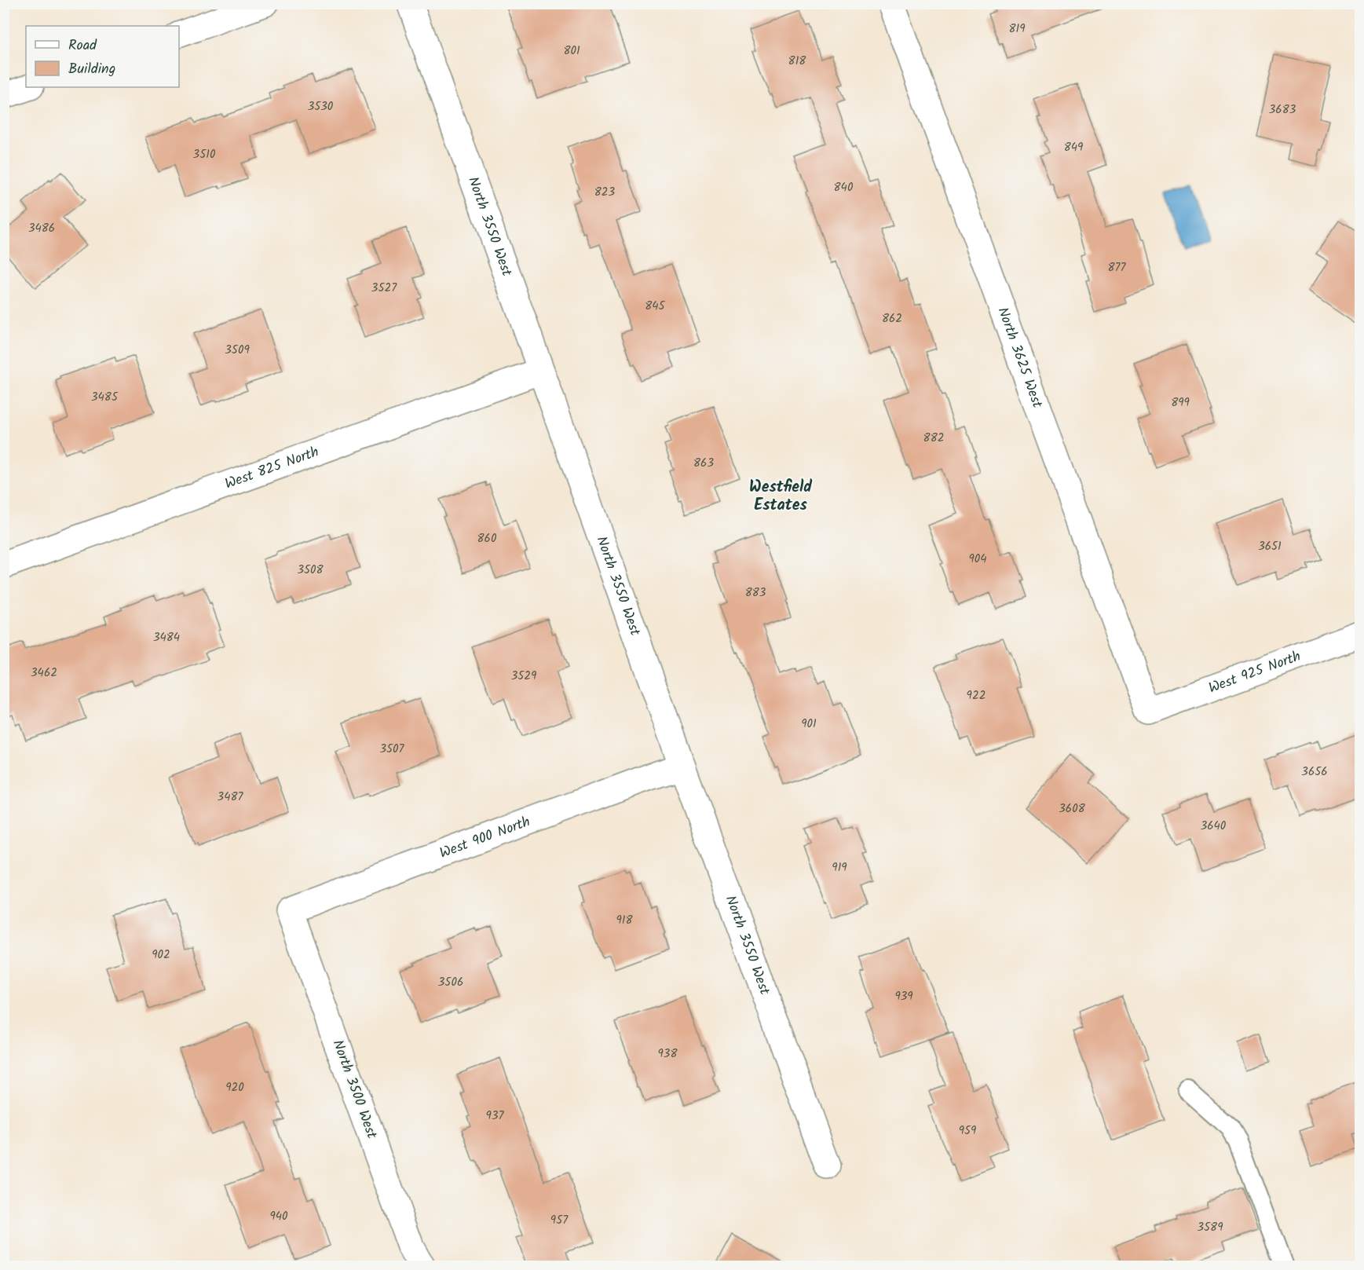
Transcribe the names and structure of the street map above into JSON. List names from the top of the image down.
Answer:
{
  "streets": {
    "street": [
      "North 3550 West",
      "North 3625 West",
      "West 825 North",
      "West 925 North",
      "West 900 North",
      "North 3500 West"
    ]
  },
  "crossings": [
    ["North 3550 West", "West 825 North"],
    ["North 3550 West", "West 900 North"],
    ["North 3625 West", "West 925 North"],
    ["West 900 North", "North 3500 West"]
  ],
  "districts": ["Westfield Estates"],
  "house_numbers": [
    "819",
    "801",
    "818",
    "3530",
    "3683",
    "849",
    "3510",
    "840",
    "823",
    "3486",
    "877",
    "3527",
    "845",
    "862",
    "3509",
    "3485",
    "899",
    "882",
    "863",
    "860",
    "3651",
    "904",
    "3508",
    "883",
    "3484",
    "3462",
    "3529",
    "922",
    "901",
    "3507",
    "3656",
    "3487",
    "3608",
    "3640",
    "919",
    "918",
    "902",
    "3506",
    "939",
    "938",
    "920",
    "937",
    "959",
    "940",
    "957",
    "3589"
  ],
  "legend": ["Road", "Building"]
}
